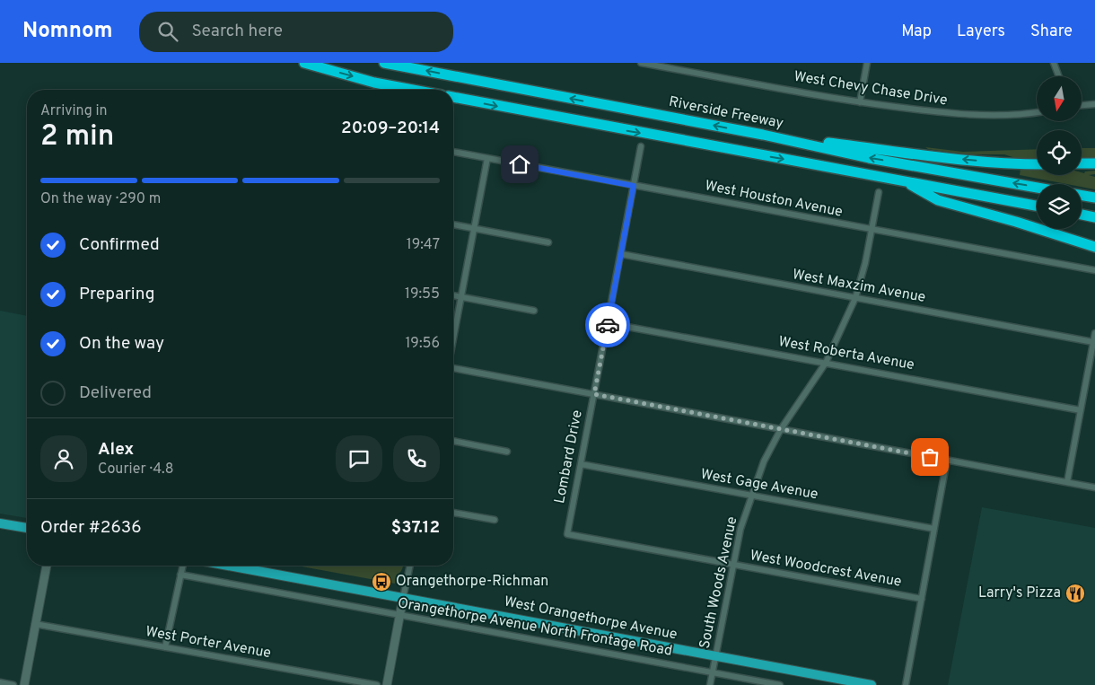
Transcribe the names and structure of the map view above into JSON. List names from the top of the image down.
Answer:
{
  "streets": {
    "highway": ["Riverside Freeway"],
    "main road": ["West Orangethorpe Avenue"],
    "street": [
      "West Chevy Chase Drive",
      "West Houston Avenue",
      "West Maxzim Avenue",
      "West Roberta Avenue",
      "Lombard Drive",
      "West Gage Avenue",
      "West Woodcrest Avenue",
      "South Woods Avenue",
      "Orangethorpe Avenue North Frontage Road",
      "West Porter Avenue"
    ]
  },
  "crossings": [
    ["West Houston Avenue", "Lombard Drive"],
    ["West Houston Avenue", "South Woods Avenue"],
    ["West Maxzim Avenue", "Lombard Drive"],
    ["West Maxzim Avenue", "South Woods Avenue"],
    ["West Roberta Avenue", "Lombard Drive"],
    ["West Roberta Avenue", "South Woods Avenue"],
    ["Lombard Drive", "West Gage Avenue"],
    ["Lombard Drive", "West Woodcrest Avenue"],
    ["West Gage Avenue", "South Woods Avenue"],
    ["West Woodcrest Avenue", "South Woods Avenue"],
    ["South Woods Avenue", "West Orangethorpe Avenue"],
    ["South Woods Avenue", "Orangethorpe Avenue North Frontage Road"]
  ],
  "places": {
    "bus stop": ["Orangethorpe-Richman"],
    "restaurant": ["Larry's Pizza"]
  },
  "north": "bottom",
  "page": {
    "header": "Nomnom",
    "search": "Search here",
    "nav": ["Map", "Layers", "Share"],
    "heading": ["2 min", "Arriving in", "20:09–20:14"],
    "panel": [
      "Alex",
      "Courier · 4.8",
      "Order #2636",
      "$37.12"
    ],
    "bar": "On the way · 290 m",
    "list": [
      ["Confirmed", "19:47"],
      ["Preparing", "19:55"],
      ["On the way", "19:56"],
      "Delivered"
    ]
  }
}
